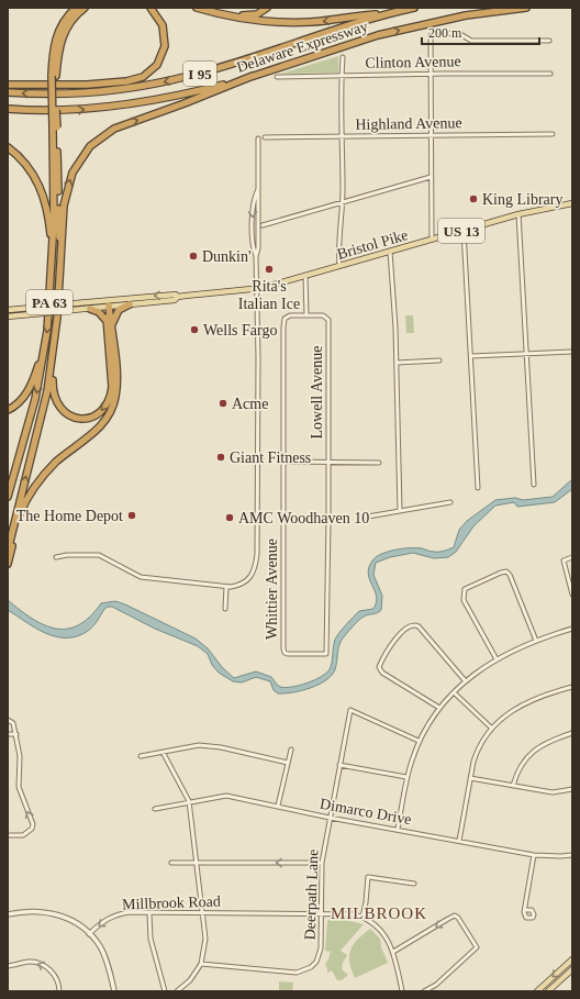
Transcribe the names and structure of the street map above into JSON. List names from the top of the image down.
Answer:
{
  "streets": {
    "highway": ["Delaware Expressway", "I 95", "PA 63"],
    "main road": ["US 13", "Bristol Pike"],
    "street": [
      "Clinton Avenue",
      "Highland Avenue",
      "Lowell Avenue",
      "Whittier Avenue",
      "Dimarco Drive",
      "Deerpath Lane",
      "Millbrook Road"
    ]
  },
  "crossings": [
    ["Lowell Avenue", "Whittier Avenue"],
    ["Dimarco Drive", "Deerpath Lane"],
    ["Deerpath Lane", "Millbrook Road"]
  ],
  "districts": ["MILBROOK"],
  "places": [
    "King Library",
    "Dunkin'",
    "Rita's Italian Ice",
    "Wells Fargo",
    "Acme",
    "Giant Fitness",
    "The Home Depot",
    "AMC Woodhaven 10"
  ],
  "scale_bar": "200 m"
}
